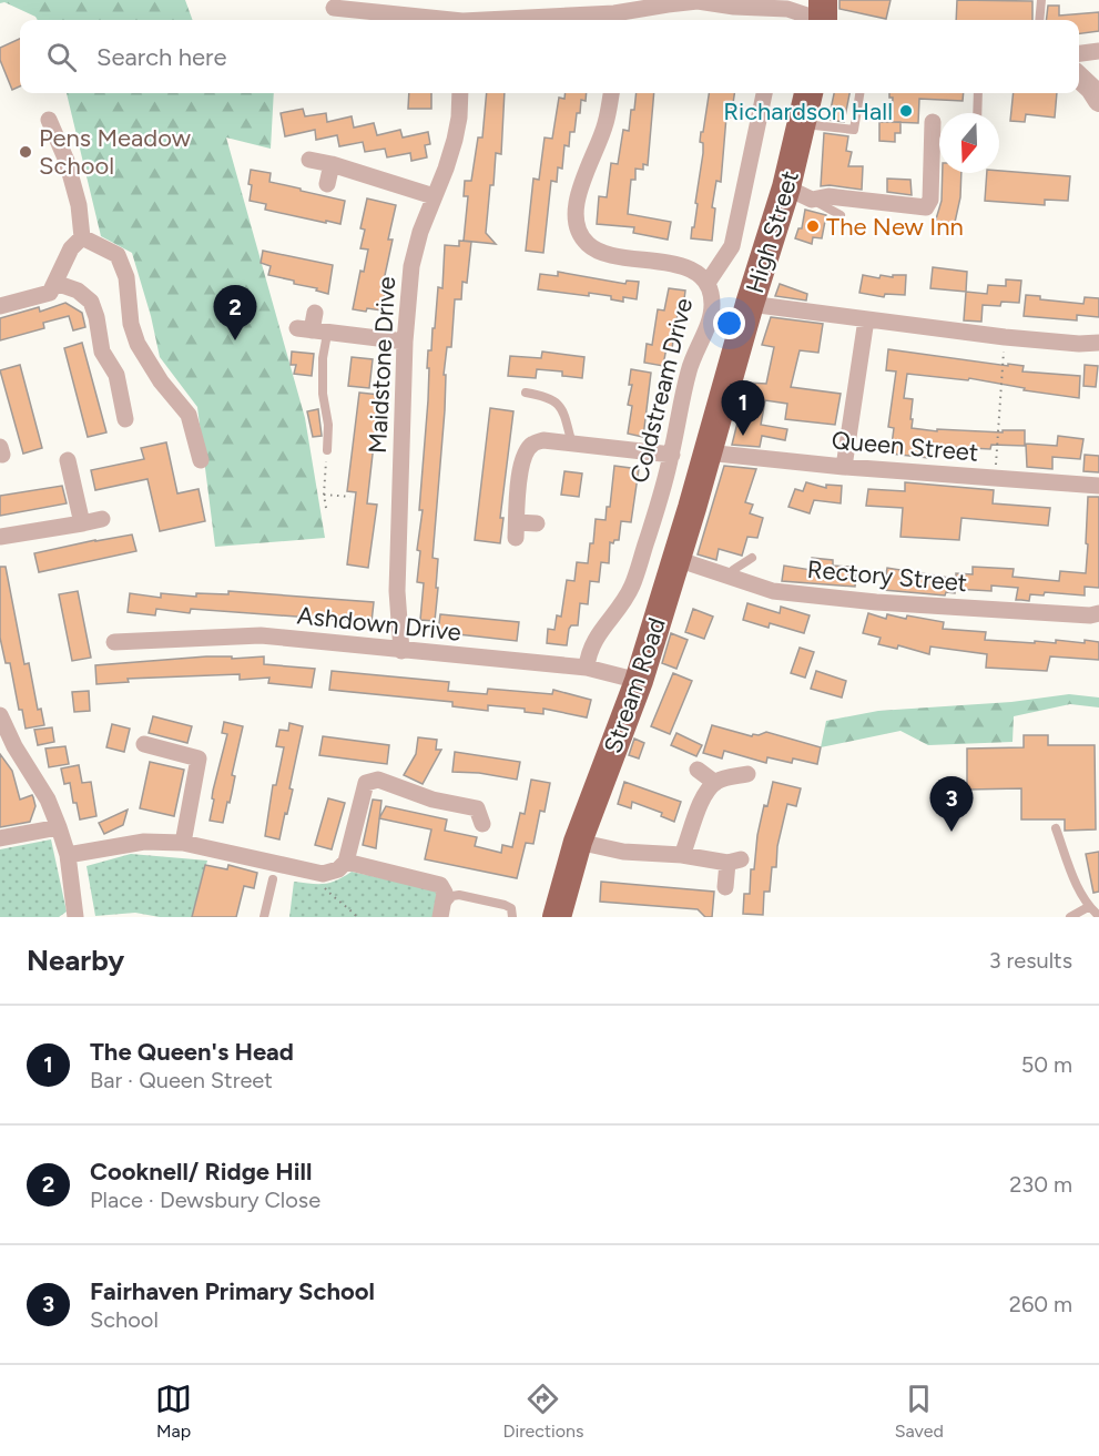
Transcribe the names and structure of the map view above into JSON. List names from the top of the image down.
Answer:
{
  "streets": {
    "highway": ["High Street", "Stream Road"],
    "street": [
      "Maidstone Drive",
      "Coldstream Drive",
      "Queen Street",
      "Rectory Street",
      "Ashdown Drive"
    ]
  },
  "crossings": [
    ["High Street", "Queen Street"],
    ["High Street", "Stream Road"],
    ["Maidstone Drive", "Ashdown Drive"],
    ["Coldstream Drive", "Ashdown Drive"],
    ["Queen Street", "Stream Road"],
    ["Rectory Street", "Stream Road"],
    ["Ashdown Drive", "Stream Road"]
  ],
  "places": ["Richardson Hall", "Pens Meadow School", "The New Inn"],
  "north": "bottom",
  "page": {
    "search": "Search here",
    "pins": ["2", "1", "3"],
    "heading": ["Nearby", "3 results"],
    "list": [
      {
        "mark": "1",
        "name": "The Queen's Head",
        "note": "Bar · Queen Street",
        "value": "50 m"
      },
      {
        "mark": "2",
        "name": "Cooknell/ Ridge Hill",
        "note": "Place · Dewsbury Close",
        "value": "230 m"
      },
      {
        "mark": "3",
        "name": "Fairhaven Primary School",
        "note": "School",
        "value": "260 m"
      }
    ],
    "nav": ["Map", "Directions", "Saved"]
  }
}
